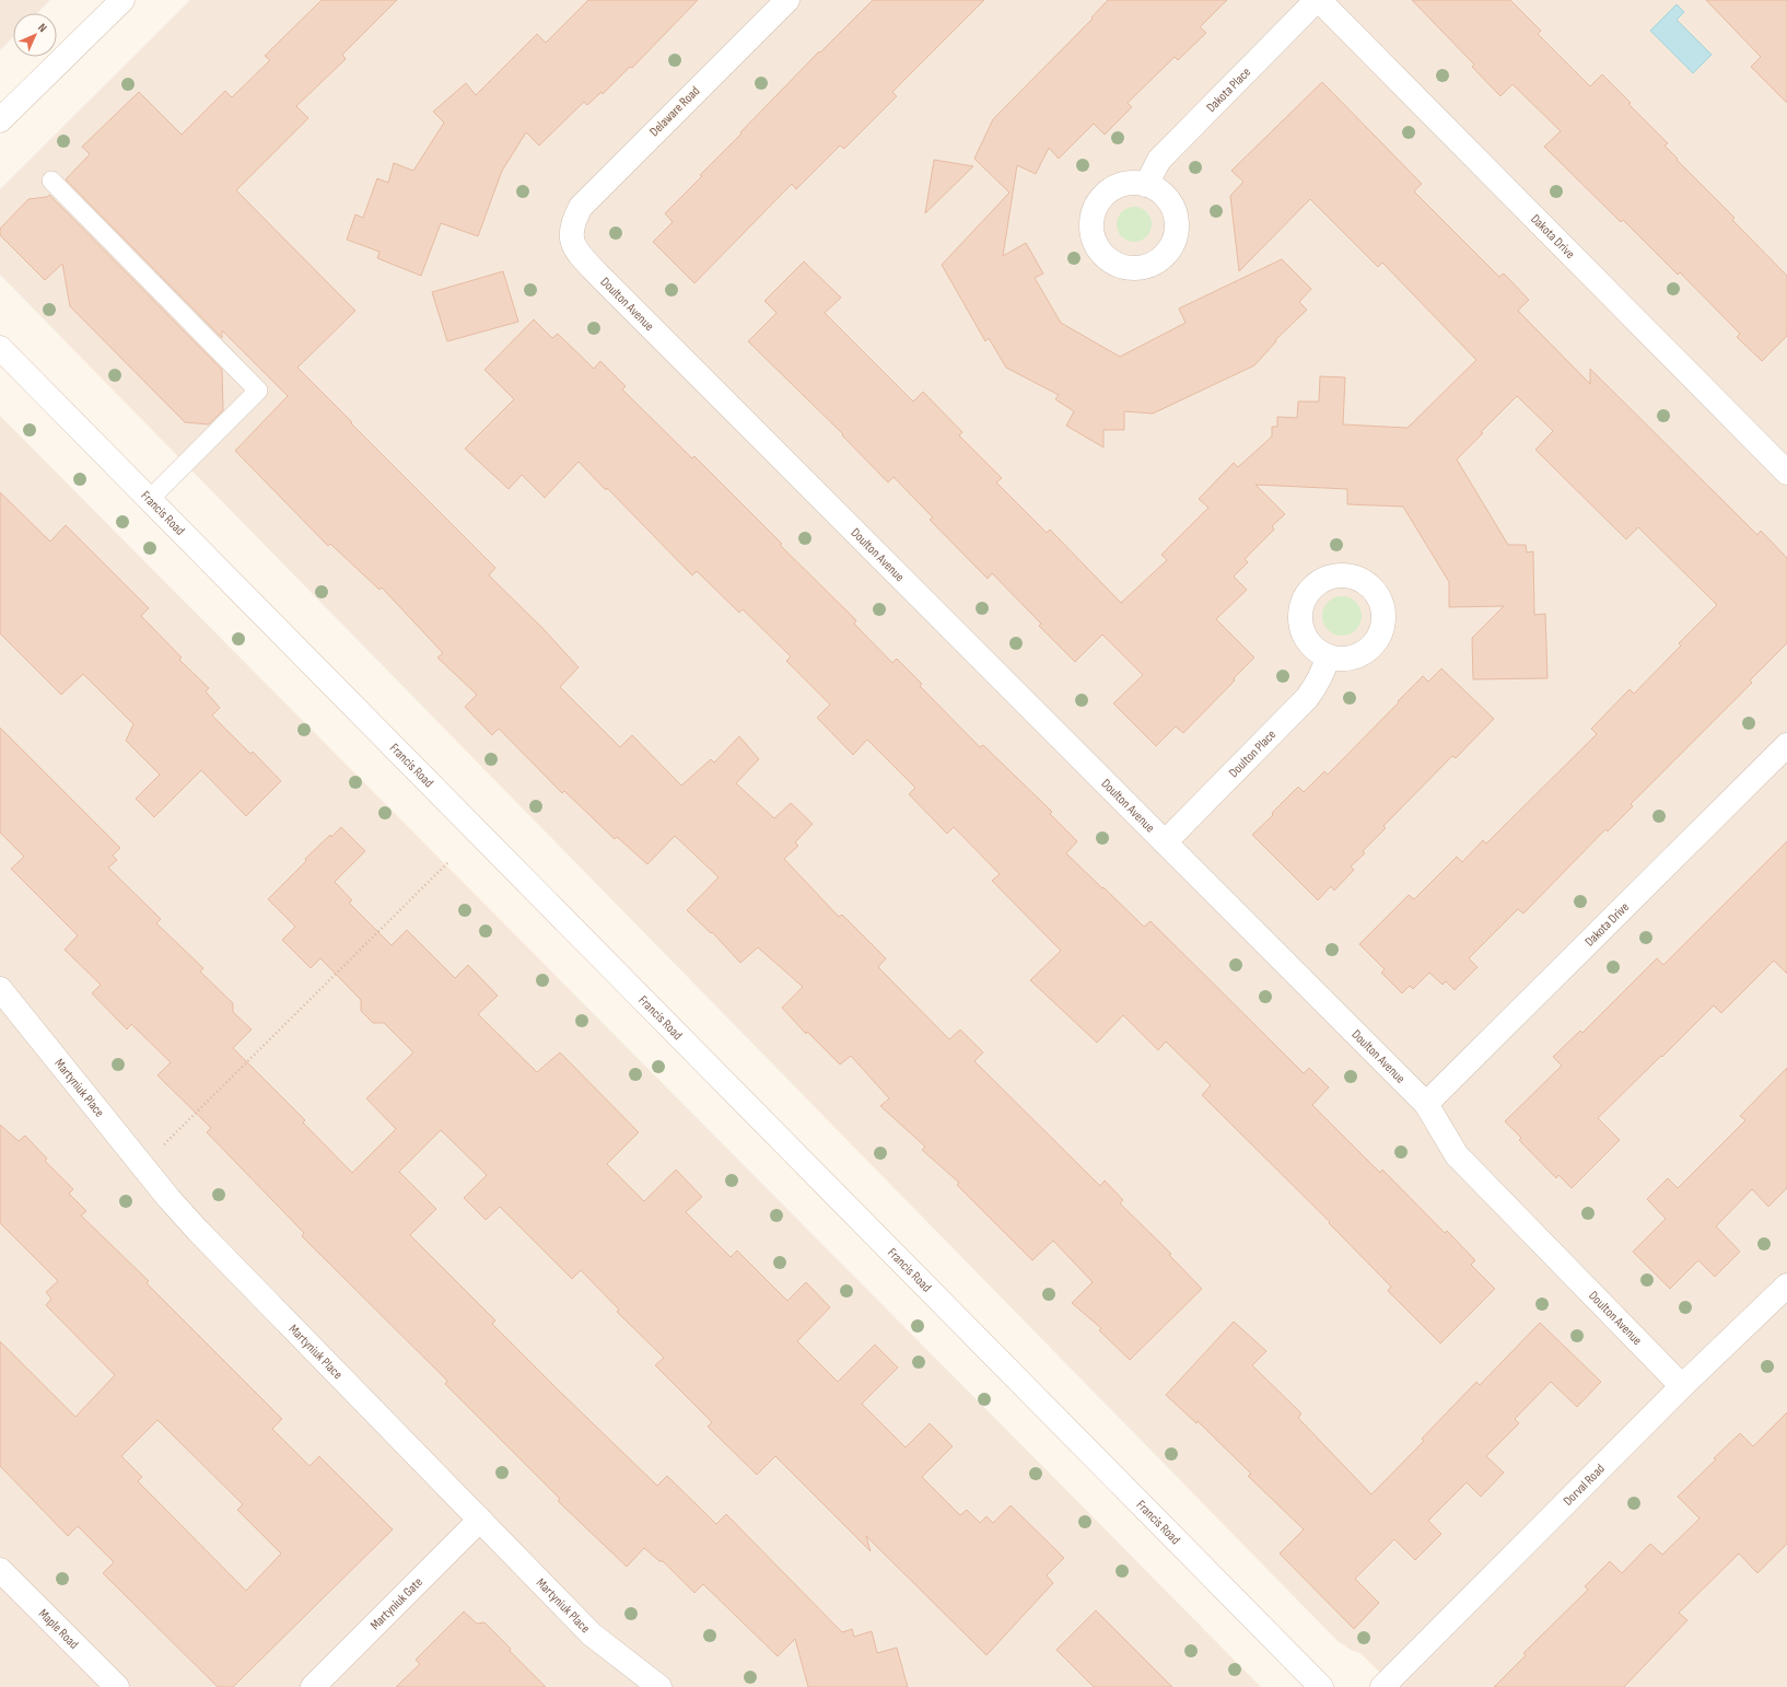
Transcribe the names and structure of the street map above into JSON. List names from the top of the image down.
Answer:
{
  "streets": {
    "street": [
      "Dakota Place",
      "Delaware Road",
      "Dakota Drive",
      "Doulton Avenue",
      "Francis Road",
      "Doulton Place",
      "Martyniuk Place",
      "Dorval Road",
      "Martyniuk Gate",
      "Maple Road"
    ]
  },
  "crossings": [
    ["Dakota Place", "Dakota Drive"],
    ["Delaware Road", "Doulton Avenue"],
    ["Dakota Drive", "Doulton Avenue"],
    ["Doulton Avenue", "Doulton Place"],
    ["Doulton Avenue", "Dorval Road"],
    ["Martyniuk Place", "Martyniuk Gate"]
  ],
  "north": "top right"
}
